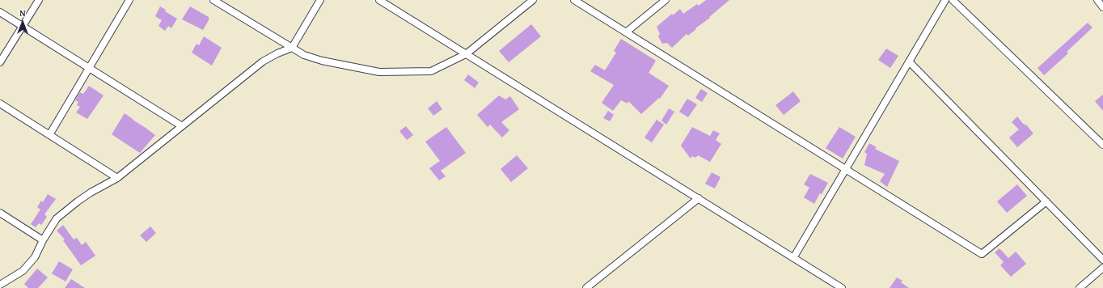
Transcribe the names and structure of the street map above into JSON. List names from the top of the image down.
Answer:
{
  "north": "top"
}
